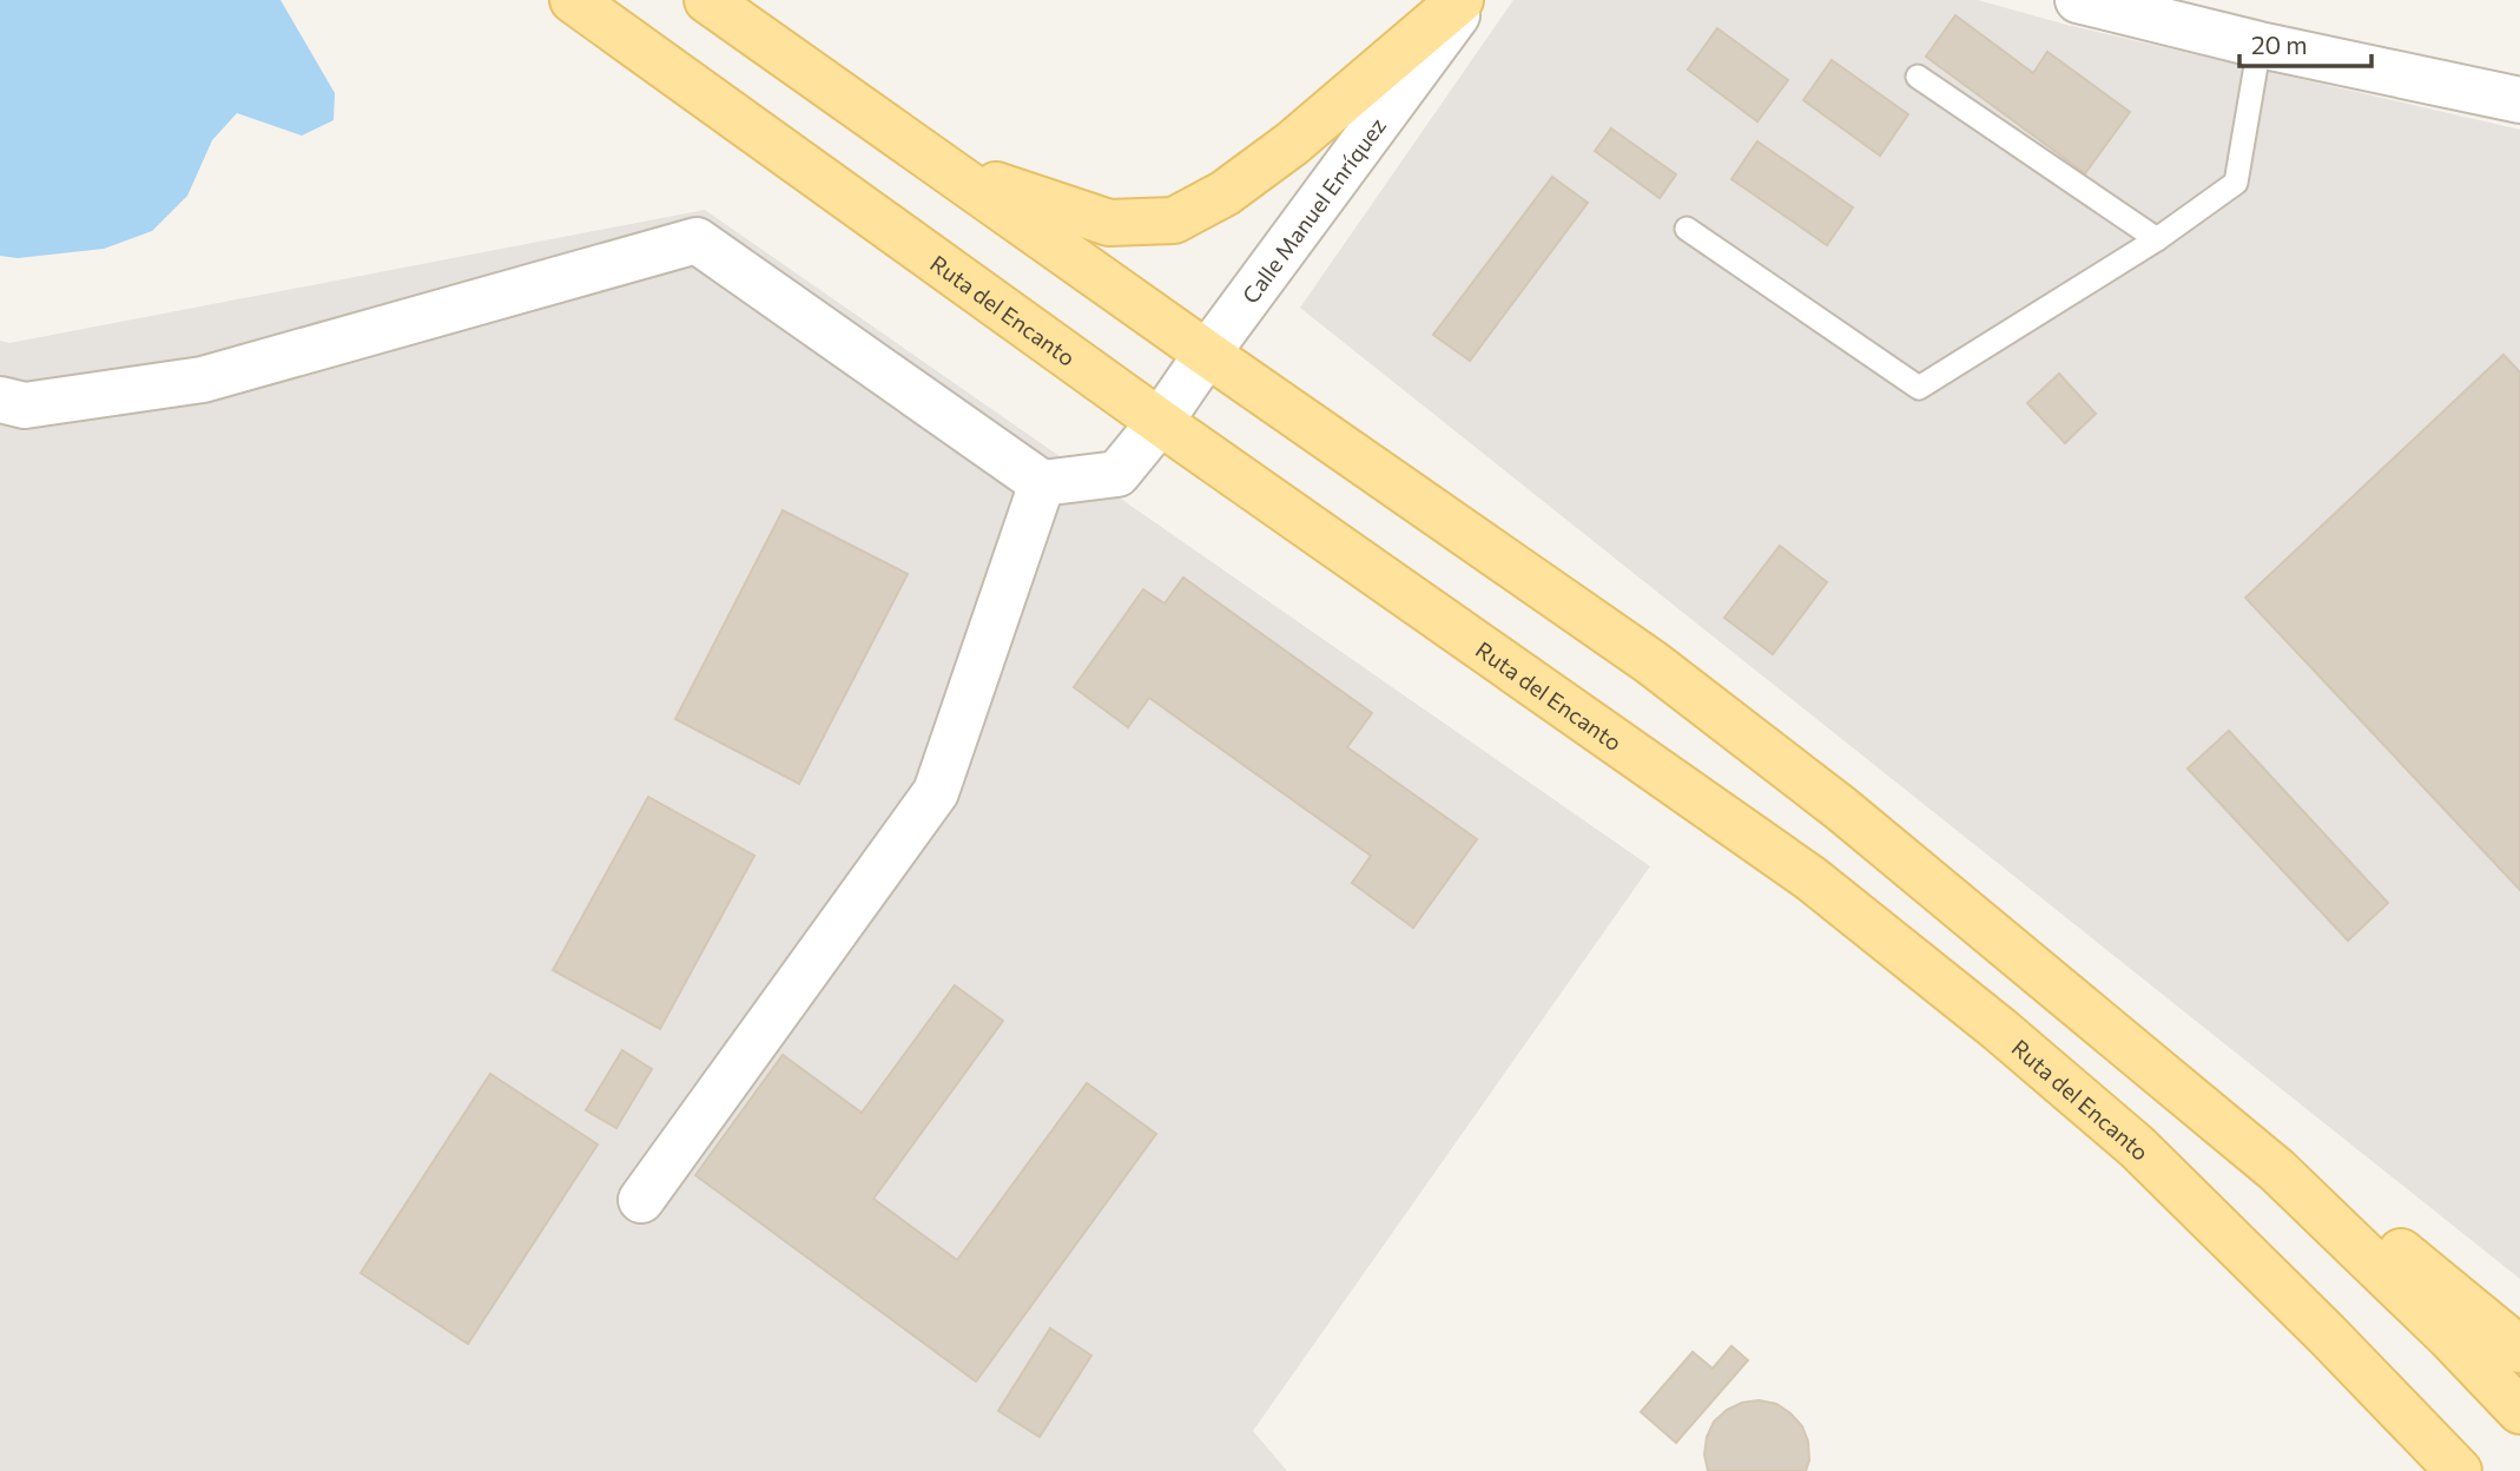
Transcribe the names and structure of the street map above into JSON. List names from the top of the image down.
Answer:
{
  "streets": {
    "main road": ["Ruta del Encanto"],
    "street": ["Calle Manuel Enríquez"]
  },
  "crossings": [
    ["Calle Manuel Enríquez", "Ruta del Encanto"]
  ],
  "scale_bar": "20 m"
}
